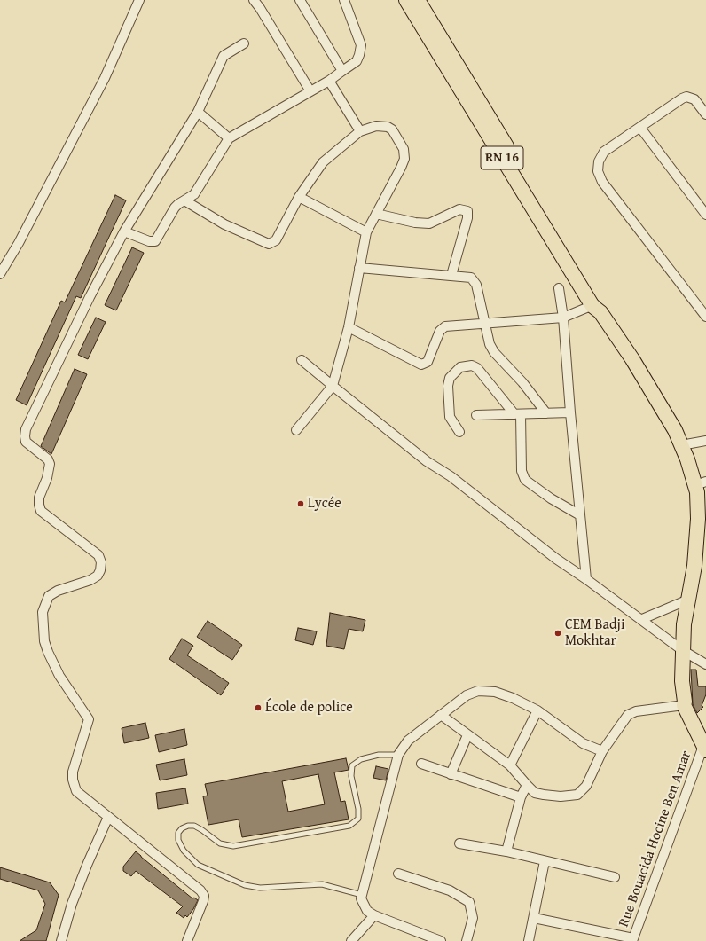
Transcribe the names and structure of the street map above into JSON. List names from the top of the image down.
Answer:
{
  "streets": {
    "main road": ["RN 16"],
    "street": ["Rue Bouacida Hocine Ben Amar"]
  },
  "crossings": [
    ["RN 16", "Rue Bouacida Hocine Ben Amar"]
  ],
  "places": ["Lycée", "CEM Badji Mokhtar", "École de police"]
}
